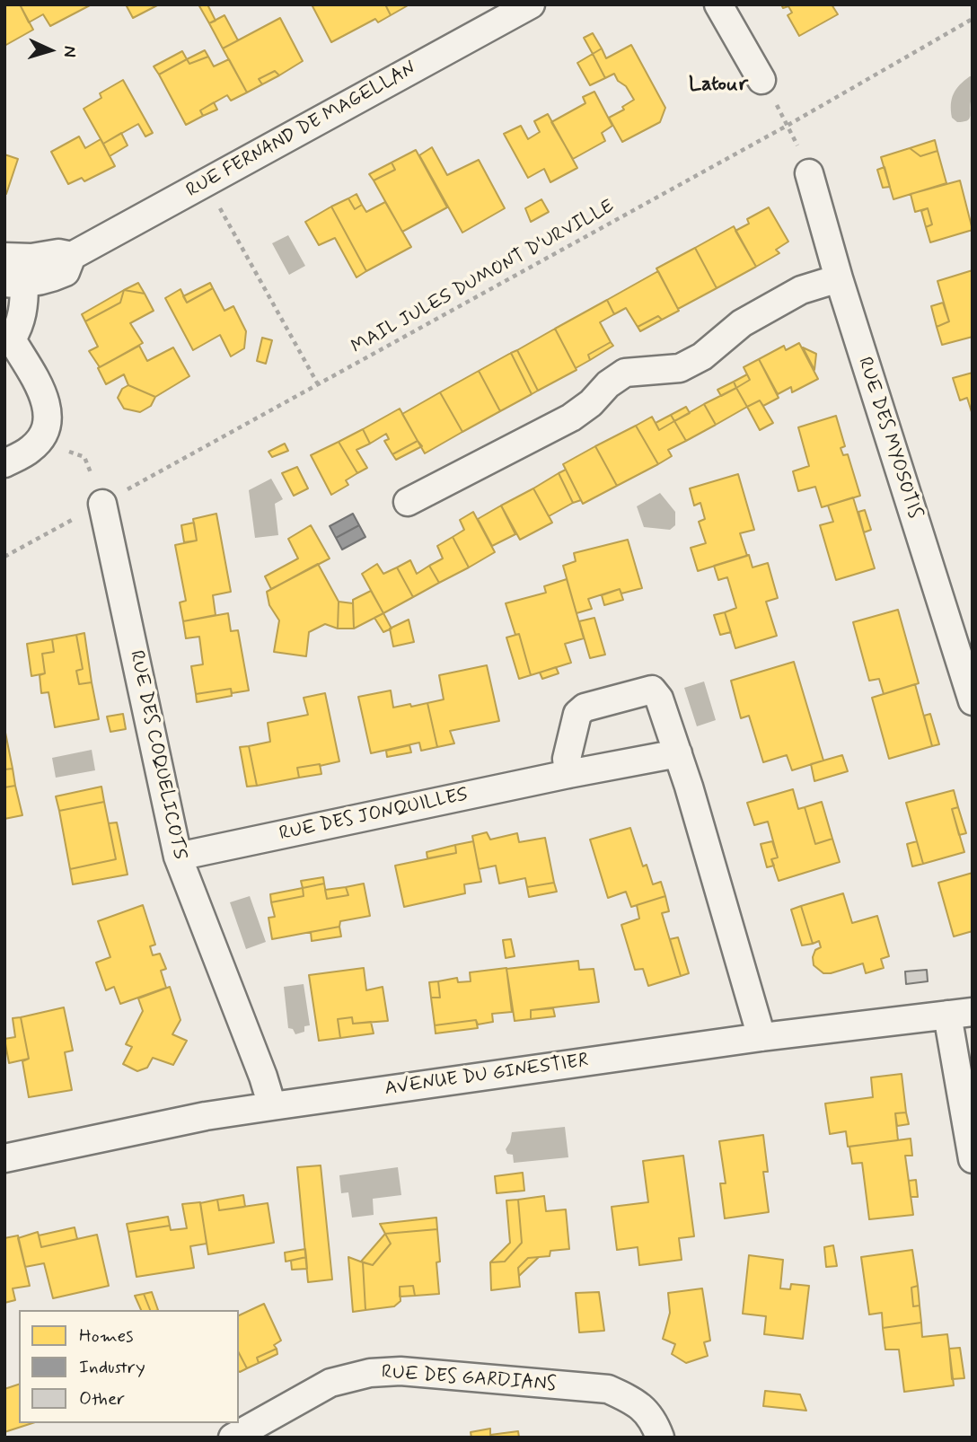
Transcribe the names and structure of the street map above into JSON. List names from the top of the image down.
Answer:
{
  "streets": {
    "street": [
      "RUE FERNAND DE MAGELLAN",
      "RUE DES MYOSOTIS",
      "RUE DES COQUELICOTS",
      "RUE DES JONQUILLES",
      "AVENUE DU GINESTIER",
      "RUE DES GARDIANS"
    ],
    "path": ["MAIL JULES DUMONT D'URVILLE"]
  },
  "crossings": [
    ["MAIL JULES DUMONT D'URVILLE", "RUE DES COQUELICOTS"],
    ["RUE DES COQUELICOTS", "RUE DES JONQUILLES"],
    ["RUE DES COQUELICOTS", "AVENUE DU GINESTIER"]
  ],
  "districts": ["Latour"],
  "legend": ["Homes", "Industry", "Other"],
  "north": "right"
}
